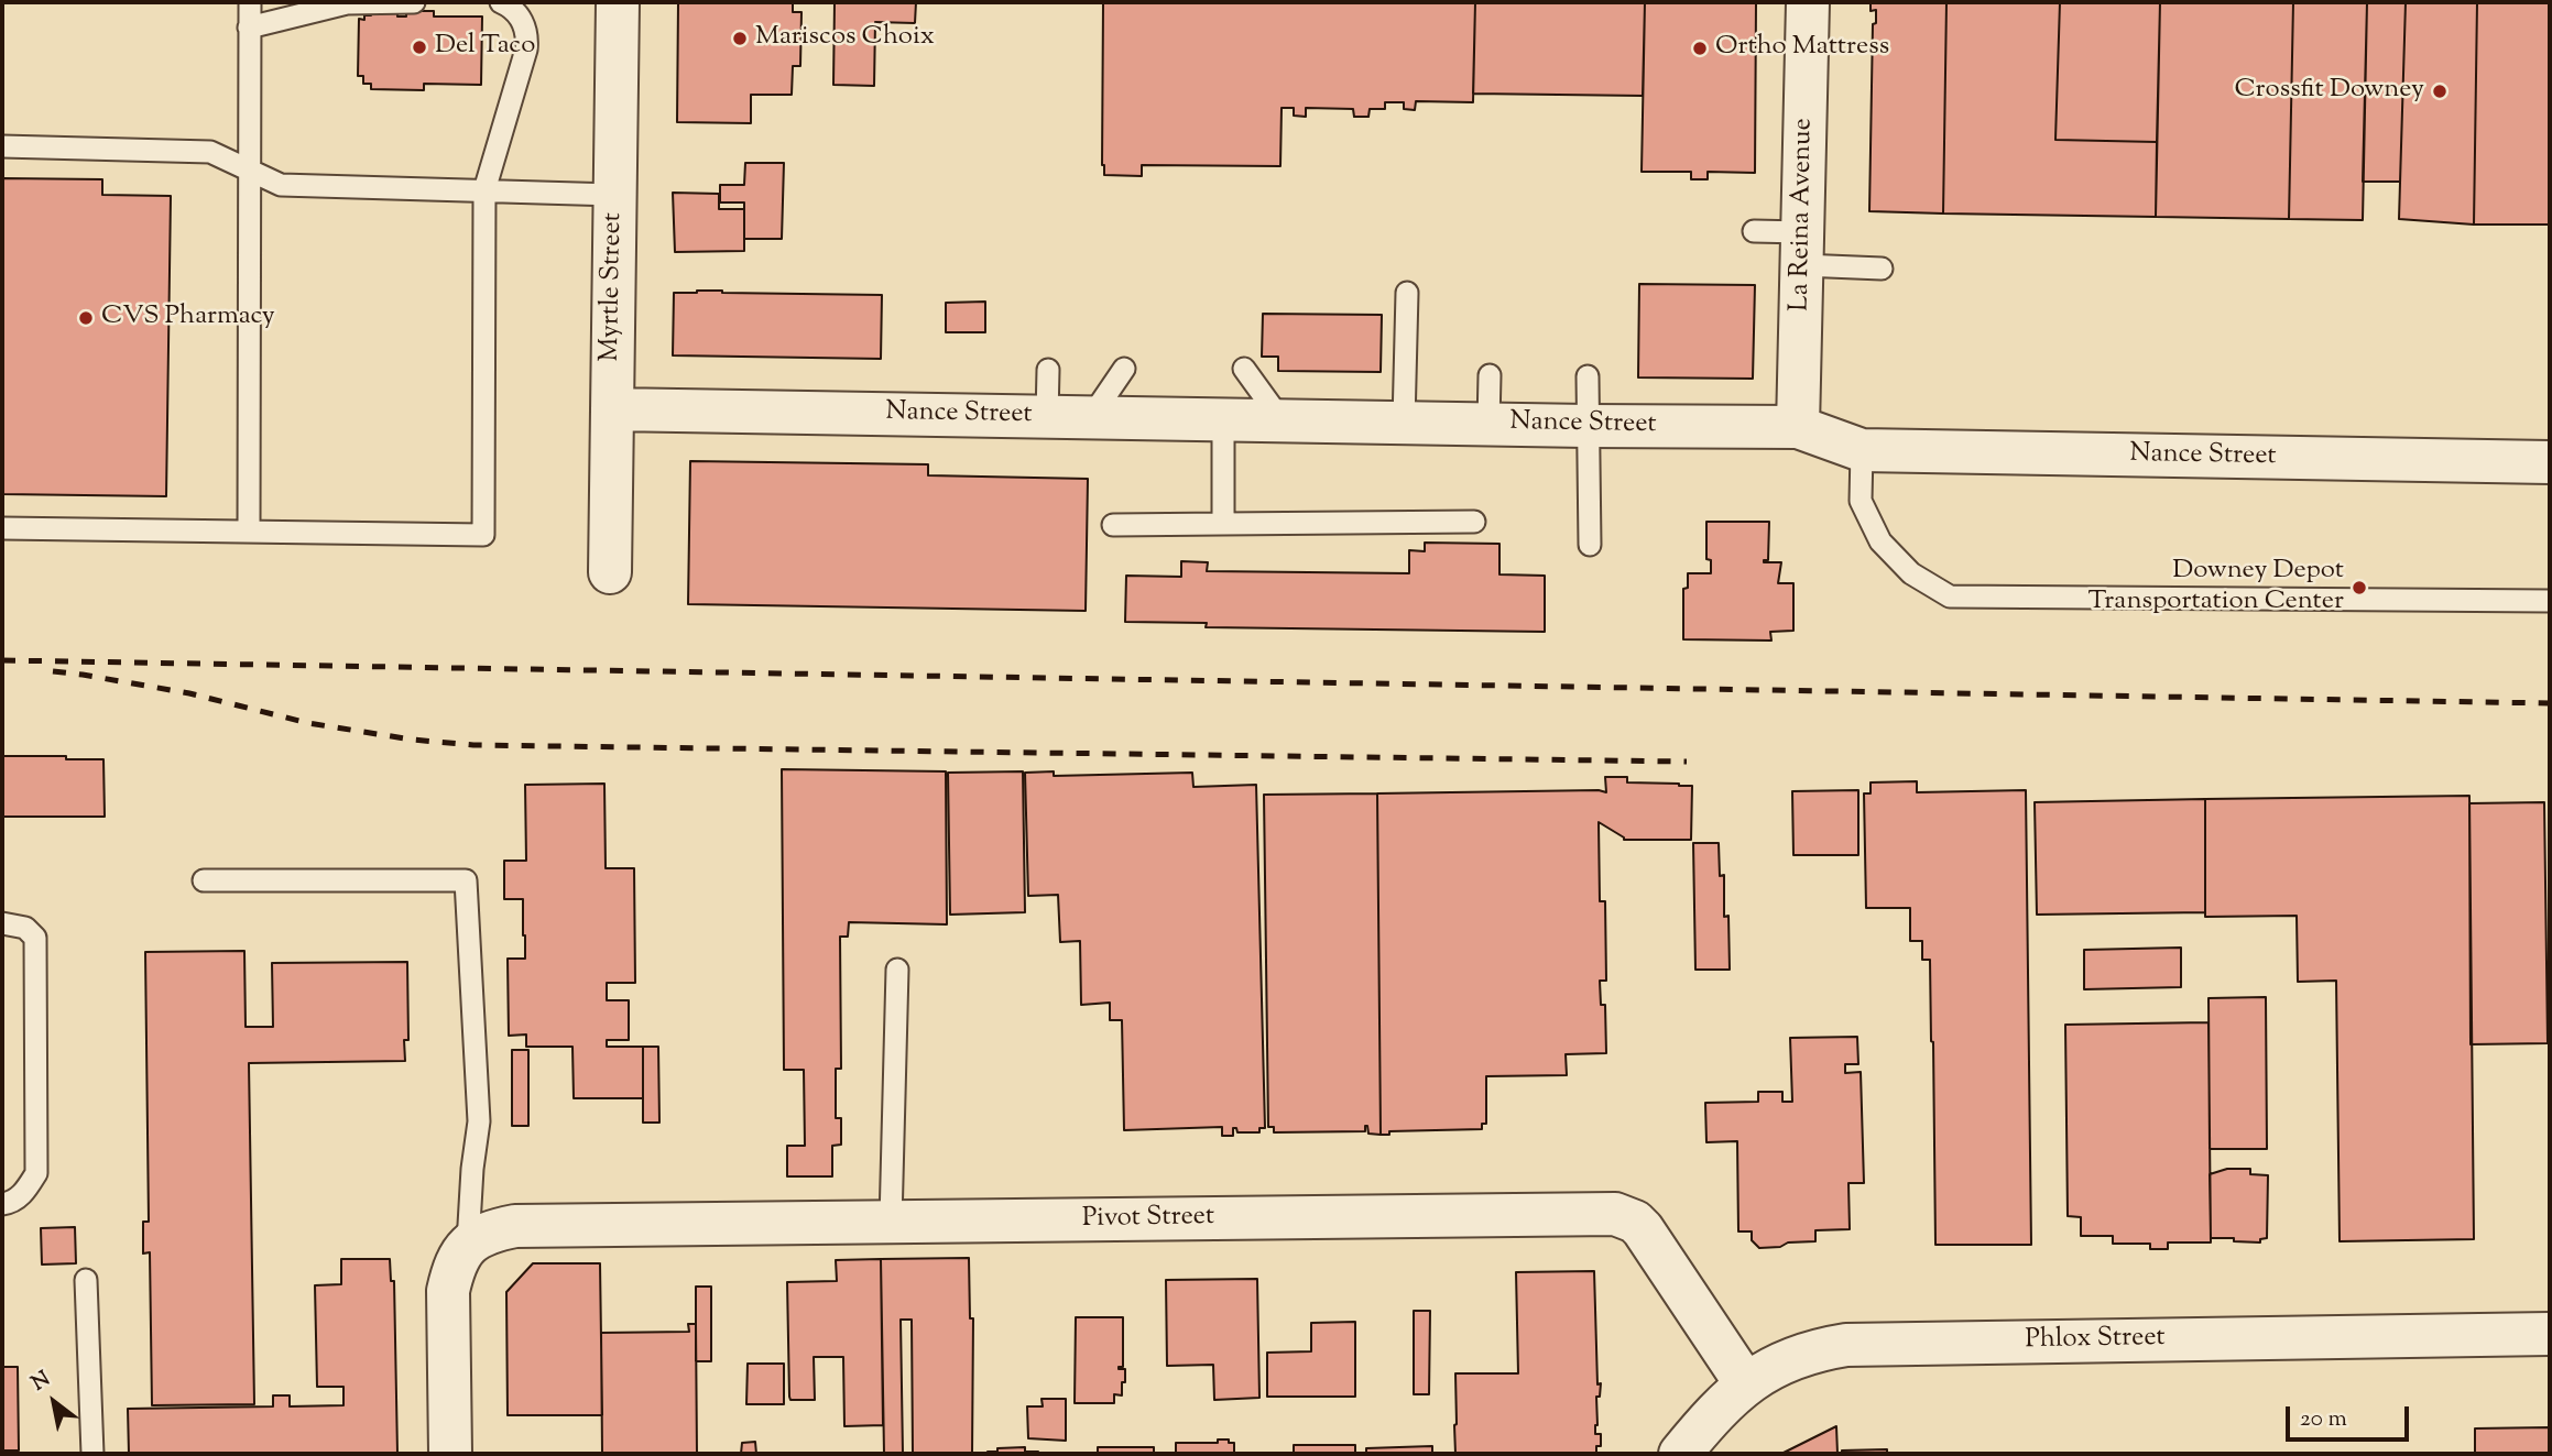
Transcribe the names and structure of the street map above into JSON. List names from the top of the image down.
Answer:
{
  "streets": {
    "street": [
      "La Reina Avenue",
      "Myrtle Street",
      "Nance Street",
      "Pivot Street",
      "Phlox Street"
    ]
  },
  "crossings": [
    ["La Reina Avenue", "Nance Street"],
    ["Myrtle Street", "Nance Street"],
    ["Pivot Street", "Phlox Street"]
  ],
  "places": [
    "Mariscos Choix",
    "Del Taco",
    "Ortho Mattress",
    "Crossfit Downey",
    "CVS Pharmacy",
    "Downey Depot Transportation Center"
  ],
  "scale_bar": "20 m",
  "north": "top left"
}
